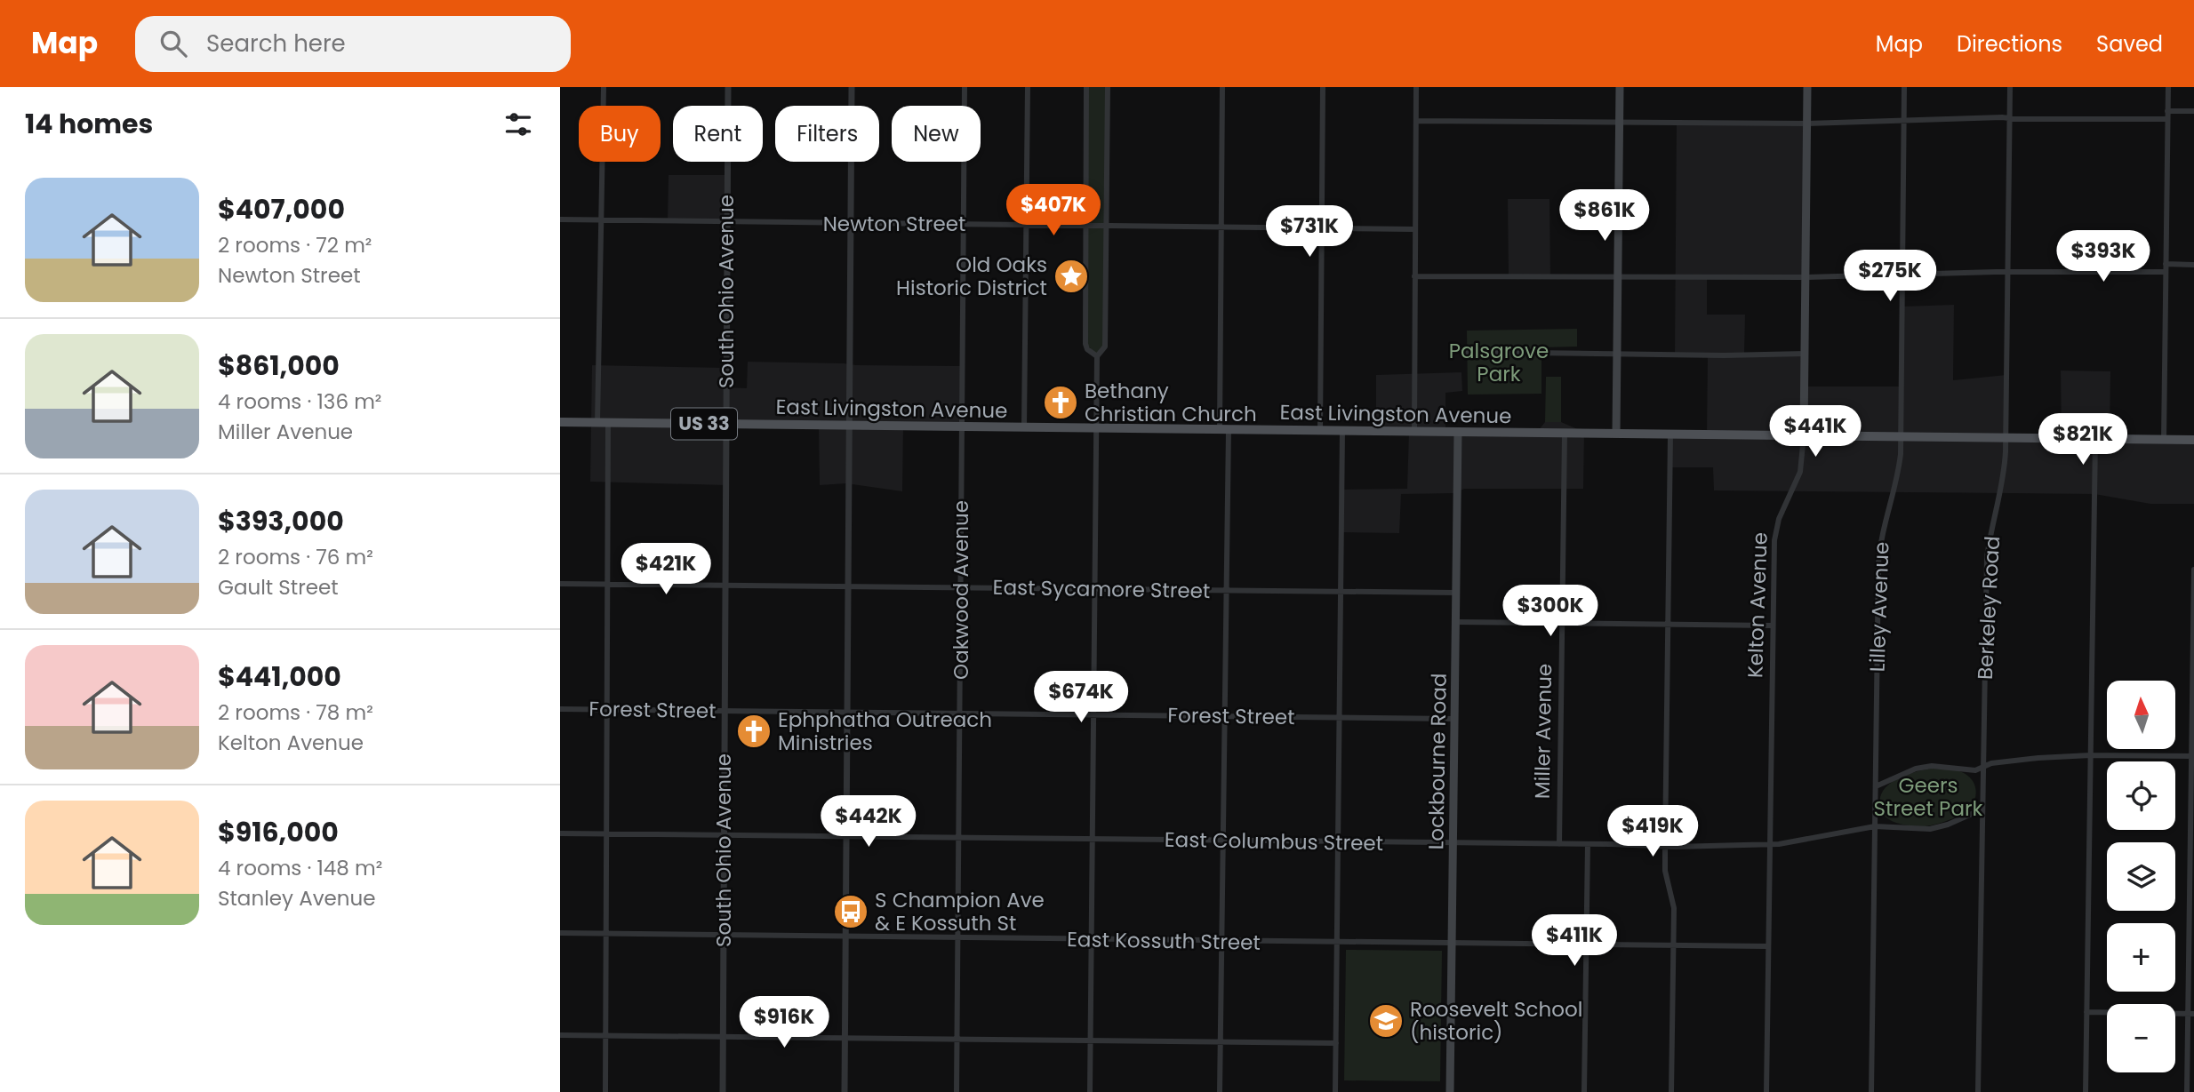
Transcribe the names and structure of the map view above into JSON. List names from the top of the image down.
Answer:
{
  "streets": {
    "main road": [
      "East Livingston Avenue",
      "US 33",
      "Kelton Avenue",
      "Lockbourne Road"
    ],
    "street": [
      "Newton Street",
      "South Ohio Avenue",
      "East Sycamore Street",
      "Oakwood Avenue",
      "Lilley Avenue",
      "Berkeley Road",
      "Forest Street",
      "Miller Avenue",
      "East Columbus Street",
      "East Kossuth Street"
    ]
  },
  "crossings": [
    ["Newton Street", "South Ohio Avenue"],
    ["Newton Street", "Oakwood Avenue"],
    ["South Ohio Avenue", "East Livingston Avenue"],
    ["South Ohio Avenue", "East Sycamore Street"],
    ["South Ohio Avenue", "Forest Street"],
    ["South Ohio Avenue", "East Columbus Street"],
    ["South Ohio Avenue", "East Kossuth Street"],
    ["East Livingston Avenue", "Oakwood Avenue"],
    ["East Livingston Avenue", "Kelton Avenue"],
    ["East Livingston Avenue", "Lilley Avenue"],
    ["East Livingston Avenue", "Berkeley Road"],
    ["East Livingston Avenue", "Miller Avenue"],
    ["East Livingston Avenue", "Lockbourne Road"],
    ["East Sycamore Street", "Oakwood Avenue"],
    ["East Sycamore Street", "Lockbourne Road"],
    ["Oakwood Avenue", "Forest Street"],
    ["Oakwood Avenue", "East Columbus Street"],
    ["Oakwood Avenue", "East Kossuth Street"],
    ["Kelton Avenue", "East Columbus Street"],
    ["Kelton Avenue", "East Kossuth Street"],
    ["Lilley Avenue", "East Columbus Street"],
    ["Berkeley Road", "East Columbus Street"],
    ["Forest Street", "Lockbourne Road"],
    ["Miller Avenue", "East Columbus Street"],
    ["Lockbourne Road", "East Columbus Street"],
    ["Lockbourne Road", "East Kossuth Street"]
  ],
  "parks": ["Palsgrove Park", "Geers Street Park"],
  "places": {
    "place": ["Old Oaks Historic District"],
    "church": ["Bethany Christian Church", "Ephphatha Outreach Ministries"],
    "bus stop": ["S Champion Ave & E Kossuth St"],
    "school or university": ["Roosevelt School (historic)"]
  },
  "north": "top",
  "page": {
    "header": "Map",
    "search": "Search here",
    "nav": ["Map", "Directions", "Saved"],
    "heading": "14 homes",
    "chip": [
      "Buy",
      "Rent",
      "Filters",
      "New"
    ],
    "list": [
      {
        "name": "$407,000",
        "note": "2 rooms · 72 m² · Newton Street"
      },
      {
        "name": "$861,000",
        "note": "4 rooms · 136 m² · Miller Avenue"
      },
      {
        "name": "$393,000",
        "note": "2 rooms · 76 m² · Gault Street"
      },
      {
        "name": "$441,000",
        "note": "2 rooms · 78 m² · Kelton Avenue"
      },
      {
        "name": "$916,000",
        "note": "4 rooms · 148 m² · Stanley Avenue"
      }
    ],
    "price": [
      "$407K",
      "$861K",
      "$731K",
      "$393K",
      "$275K",
      "$441K",
      "$821K",
      "$421K",
      "$300K",
      "$674K",
      "$442K",
      "$419K",
      "$411K",
      "$916K"
    ],
    "map_buttons": ["+", "−"]
  }
}
